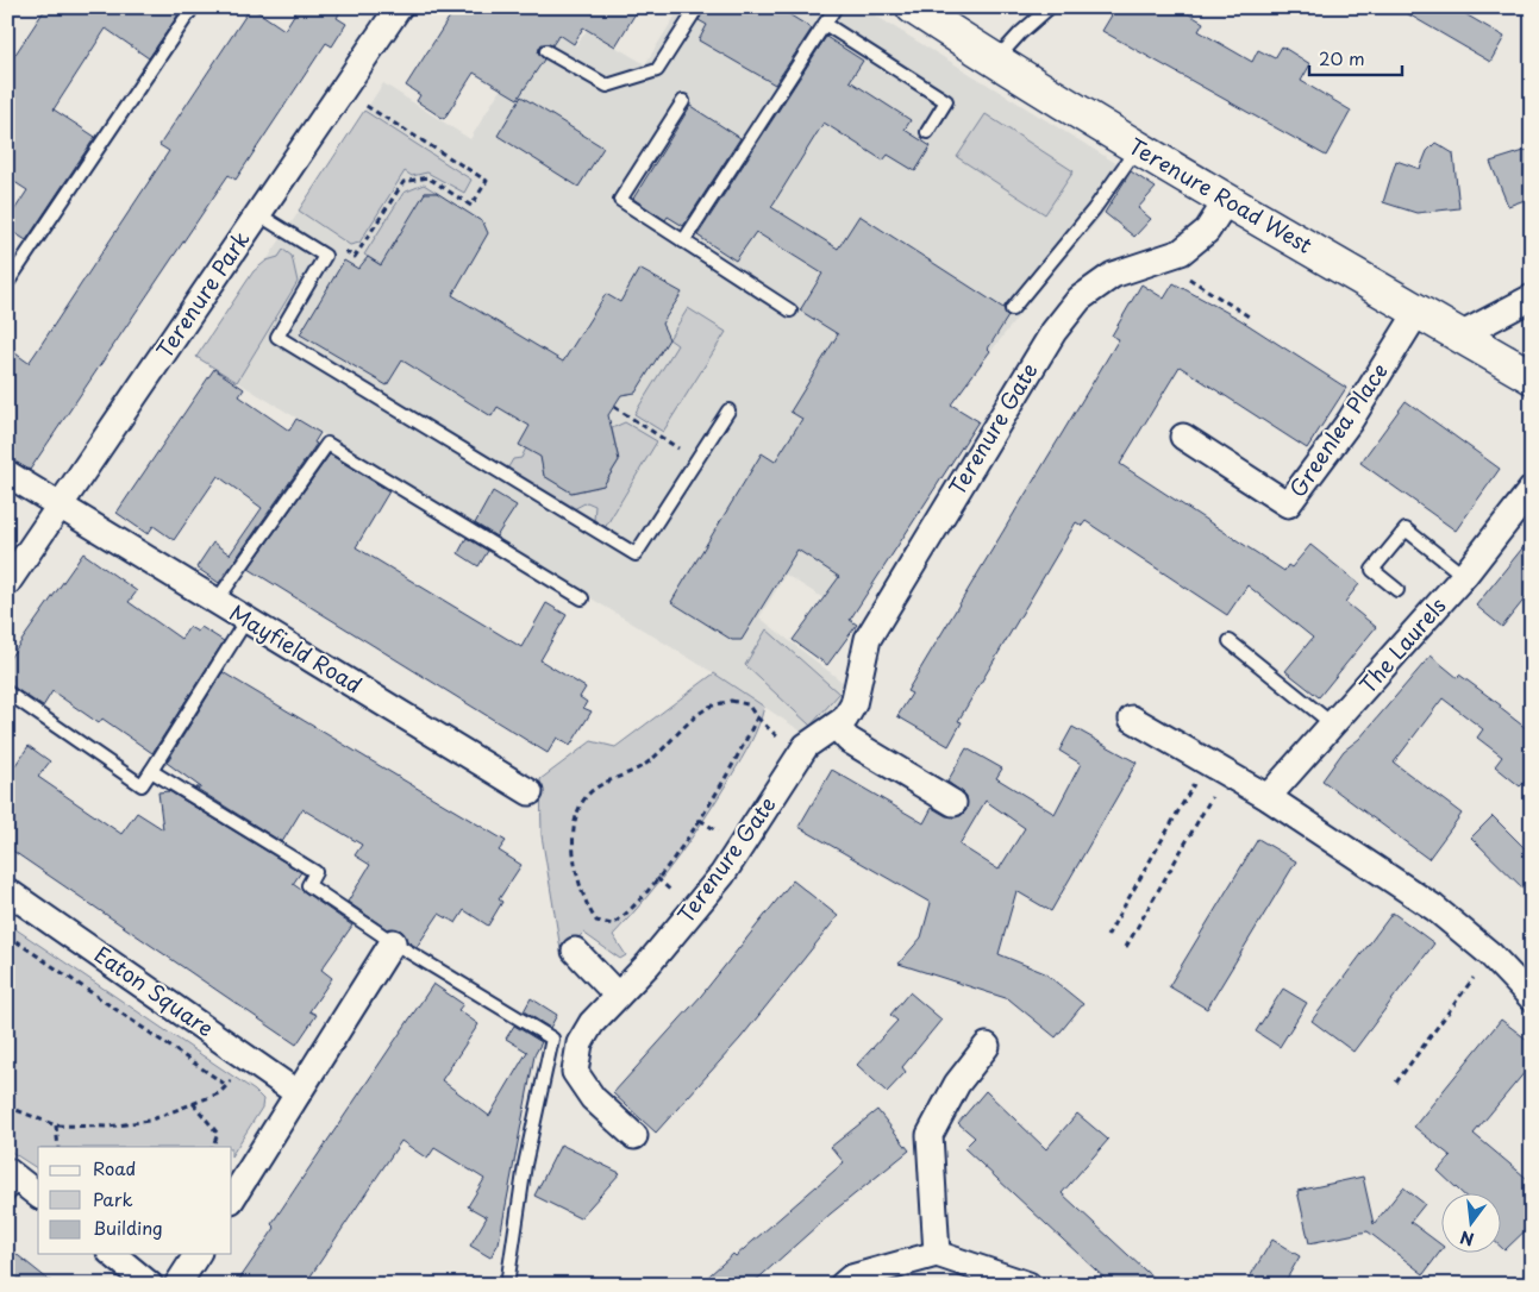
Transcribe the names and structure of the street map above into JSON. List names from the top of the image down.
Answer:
{
  "streets": {
    "main road": ["Terenure Road West"],
    "street": [
      "Terenure Park",
      "Terenure Gate",
      "Greenlea Place",
      "The Laurels",
      "Mayfield Road",
      "Eaton Square"
    ]
  },
  "crossings": [
    ["Terenure Road West", "Terenure Gate"],
    ["Terenure Road West", "Greenlea Place"],
    ["Terenure Park", "Mayfield Road"]
  ],
  "legend": ["Road", "Park", "Building"],
  "scale_bar": "20 m",
  "north": "bottom"
}
